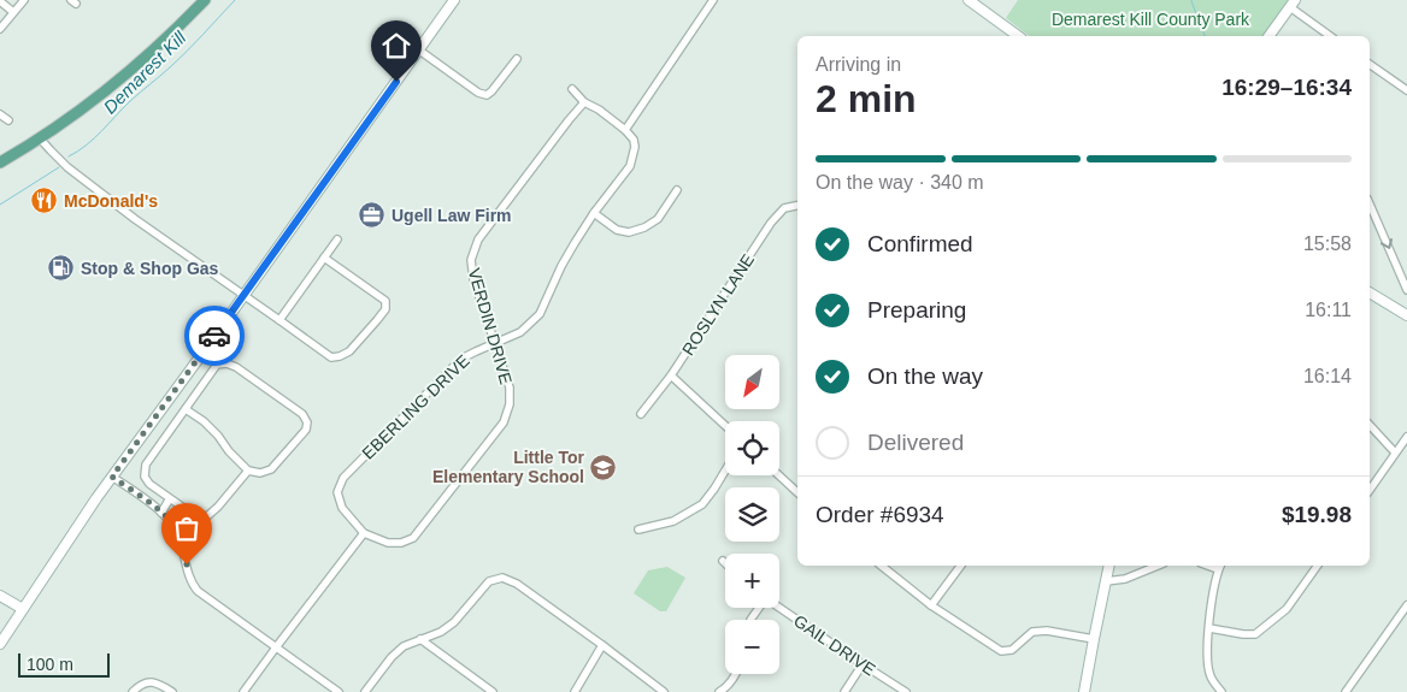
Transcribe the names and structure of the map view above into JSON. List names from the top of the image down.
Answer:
{
  "streets": {
    "street": [
      "ROSLYN LANE",
      "VERDIN DRIVE",
      "EBERLING DRIVE",
      "GAIL DRIVE"
    ]
  },
  "crossings": [
    ["VERDIN DRIVE", "EBERLING DRIVE"]
  ],
  "water": ["Demarest Kill"],
  "parks": ["Demarest Kill County Park"],
  "places": {
    "restaurant": ["McDonald's"],
    "office": ["Ugell Law Firm"],
    "fuel station": ["Stop & Shop Gas"],
    "school or university": ["Little Tor Elementary School"]
  },
  "scale_bar": "100 m",
  "north": "bottom left",
  "page": {
    "heading": ["2 min", "Arriving in", "16:29–16:34"],
    "panel": ["Order #6934", "$19.98"],
    "bar": "On the way · 340 m",
    "list": [
      ["Confirmed", "15:58"],
      ["Preparing", "16:11"],
      ["On the way", "16:14"],
      "Delivered"
    ],
    "map_buttons": ["+", "−"],
    "scale": "100 m"
  }
}
